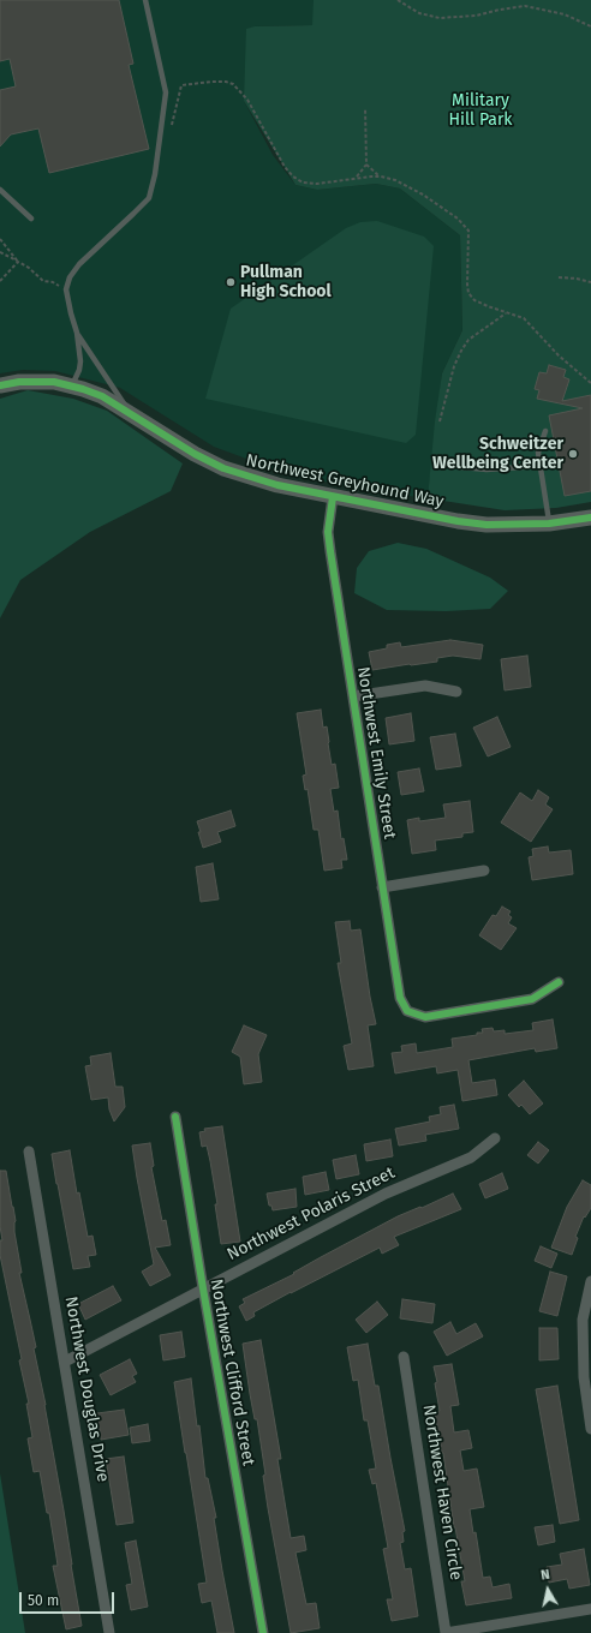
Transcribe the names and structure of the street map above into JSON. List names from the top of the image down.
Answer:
{
  "streets": {
    "street": [
      "Northwest Greyhound Way",
      "Northwest Emily Street",
      "Northwest Polaris Street",
      "Northwest Clifford Street",
      "Northwest Douglas Drive",
      "Northwest Haven Circle"
    ]
  },
  "crossings": [
    ["Northwest Greyhound Way", "Northwest Emily Street"],
    ["Northwest Polaris Street", "Northwest Clifford Street"],
    ["Northwest Polaris Street", "Northwest Douglas Drive"]
  ],
  "parks": ["Military Hill Park"],
  "places": ["Pullman High School", "Schweitzer Wellbeing Center"],
  "scale_bar": "50 m",
  "north": "top"
}
